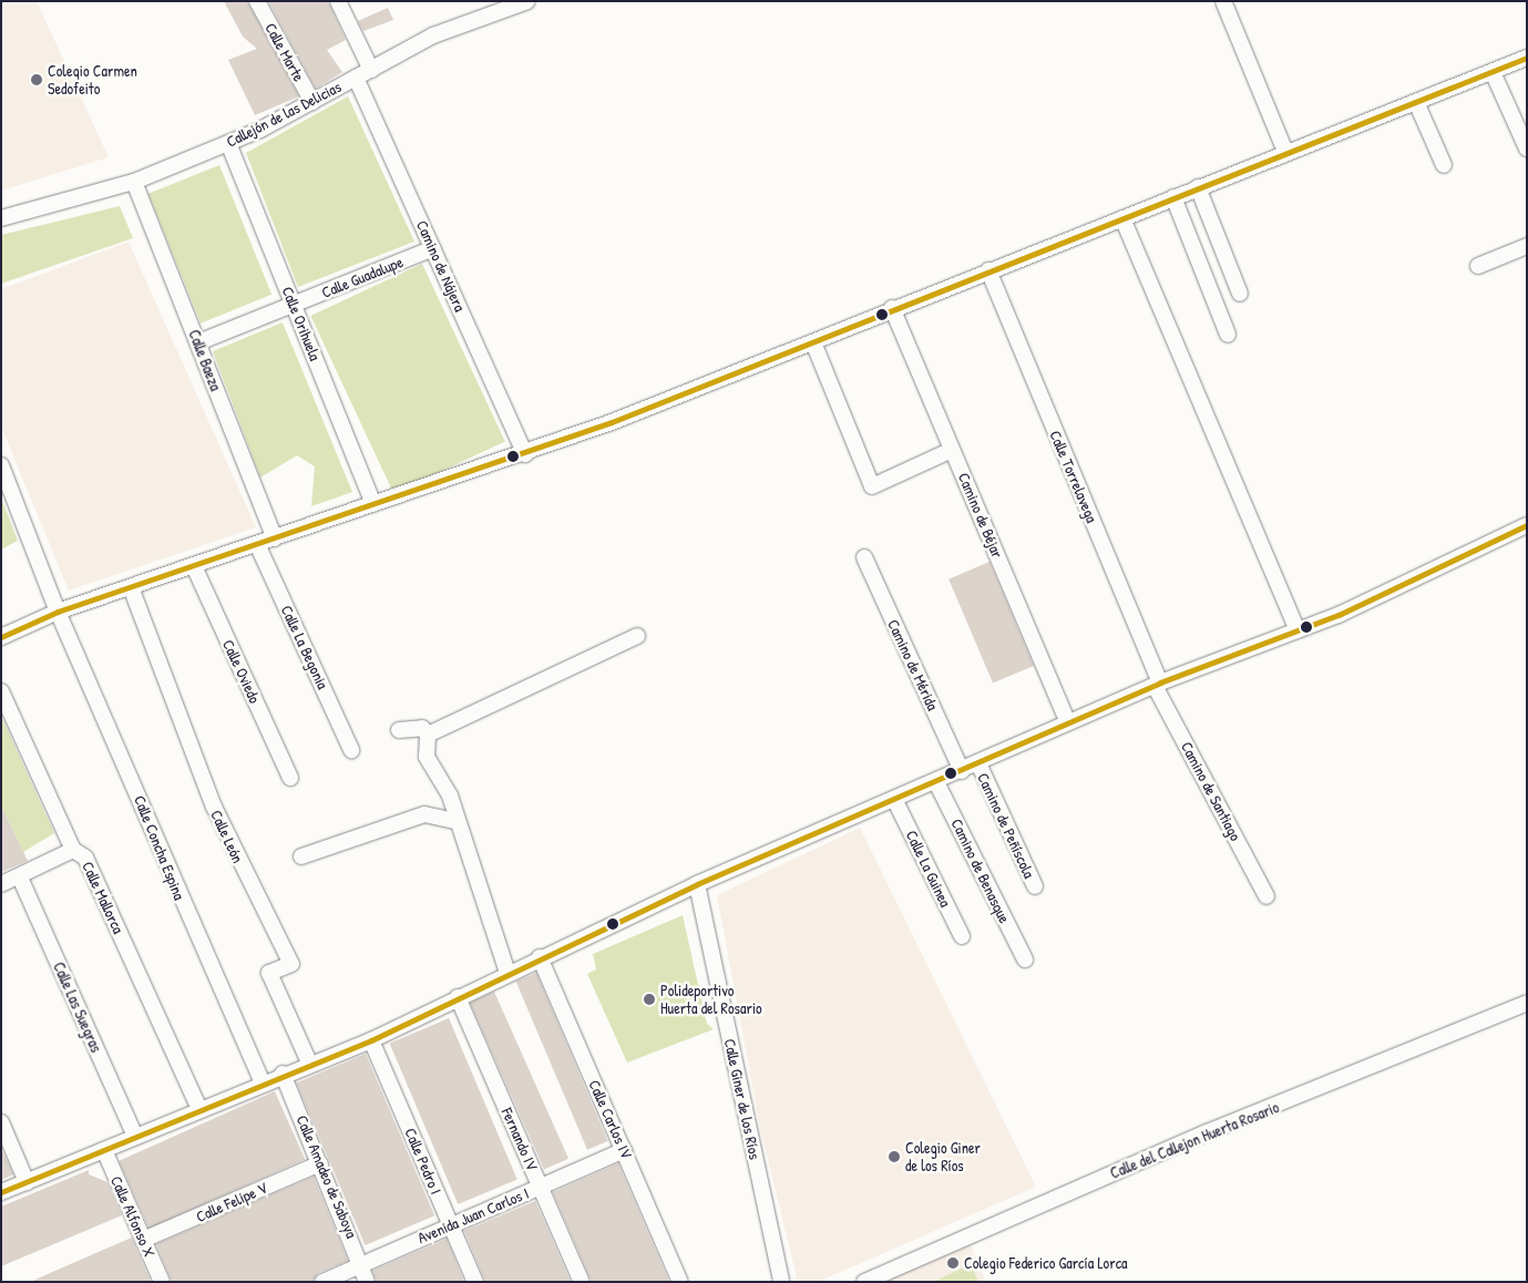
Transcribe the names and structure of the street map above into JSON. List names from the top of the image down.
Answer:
{
  "streets": {
    "street": [
      "Calle Marte",
      "Callejón de las Delicias",
      "Camino de Nájera",
      "Calle Guadalupe",
      "Calle Orihuela",
      "Calle Baeza",
      "Calle Torrelavega",
      "Camino de Béjar",
      "Calle La Begonia",
      "Camino de Mérida",
      "Calle Oviedo",
      "Camino de Santiago",
      "Camino de Peñíscola",
      "Calle León",
      "Calle Concha Espina",
      "Calle La Guinea",
      "Camino de Benasque",
      "Calle Mallorca",
      "Calle Las Suegras",
      "Calle Giner de los Ríos",
      "Calle Carlos IV",
      "Fernando IV",
      "Calle del Callejon Huerta Rosario",
      "Calle Pedro I",
      "Calle Amadeo de Saboya",
      "Calle Felipe V",
      "Avenida Juan Carlos I",
      "Calle Alfonso X"
    ]
  },
  "crossings": [
    ["Calle Marte", "Callejón de las Delicias"],
    ["Callejón de las Delicias", "Camino de Nájera"],
    ["Callejón de las Delicias", "Calle Orihuela"],
    ["Callejón de las Delicias", "Calle Baeza"],
    ["Camino de Nájera", "Calle Guadalupe"],
    ["Calle Guadalupe", "Calle Orihuela"],
    ["Calle Guadalupe", "Calle Baeza"],
    ["Calle Torrelavega", "Camino de Santiago"],
    ["Calle Carlos IV", "Avenida Juan Carlos I"],
    ["Fernando IV", "Avenida Juan Carlos I"],
    ["Calle Pedro I", "Avenida Juan Carlos I"],
    ["Calle Amadeo de Saboya", "Calle Felipe V"],
    ["Calle Amadeo de Saboya", "Avenida Juan Carlos I"],
    ["Calle Felipe V", "Calle Alfonso X"]
  ],
  "places": [
    "Colegio Carmen Sedofeito",
    "Polideportivo Huerta del Rosario",
    "Colegio Giner de los Ríos",
    "Colegio Federico García Lorca"
  ]
}
